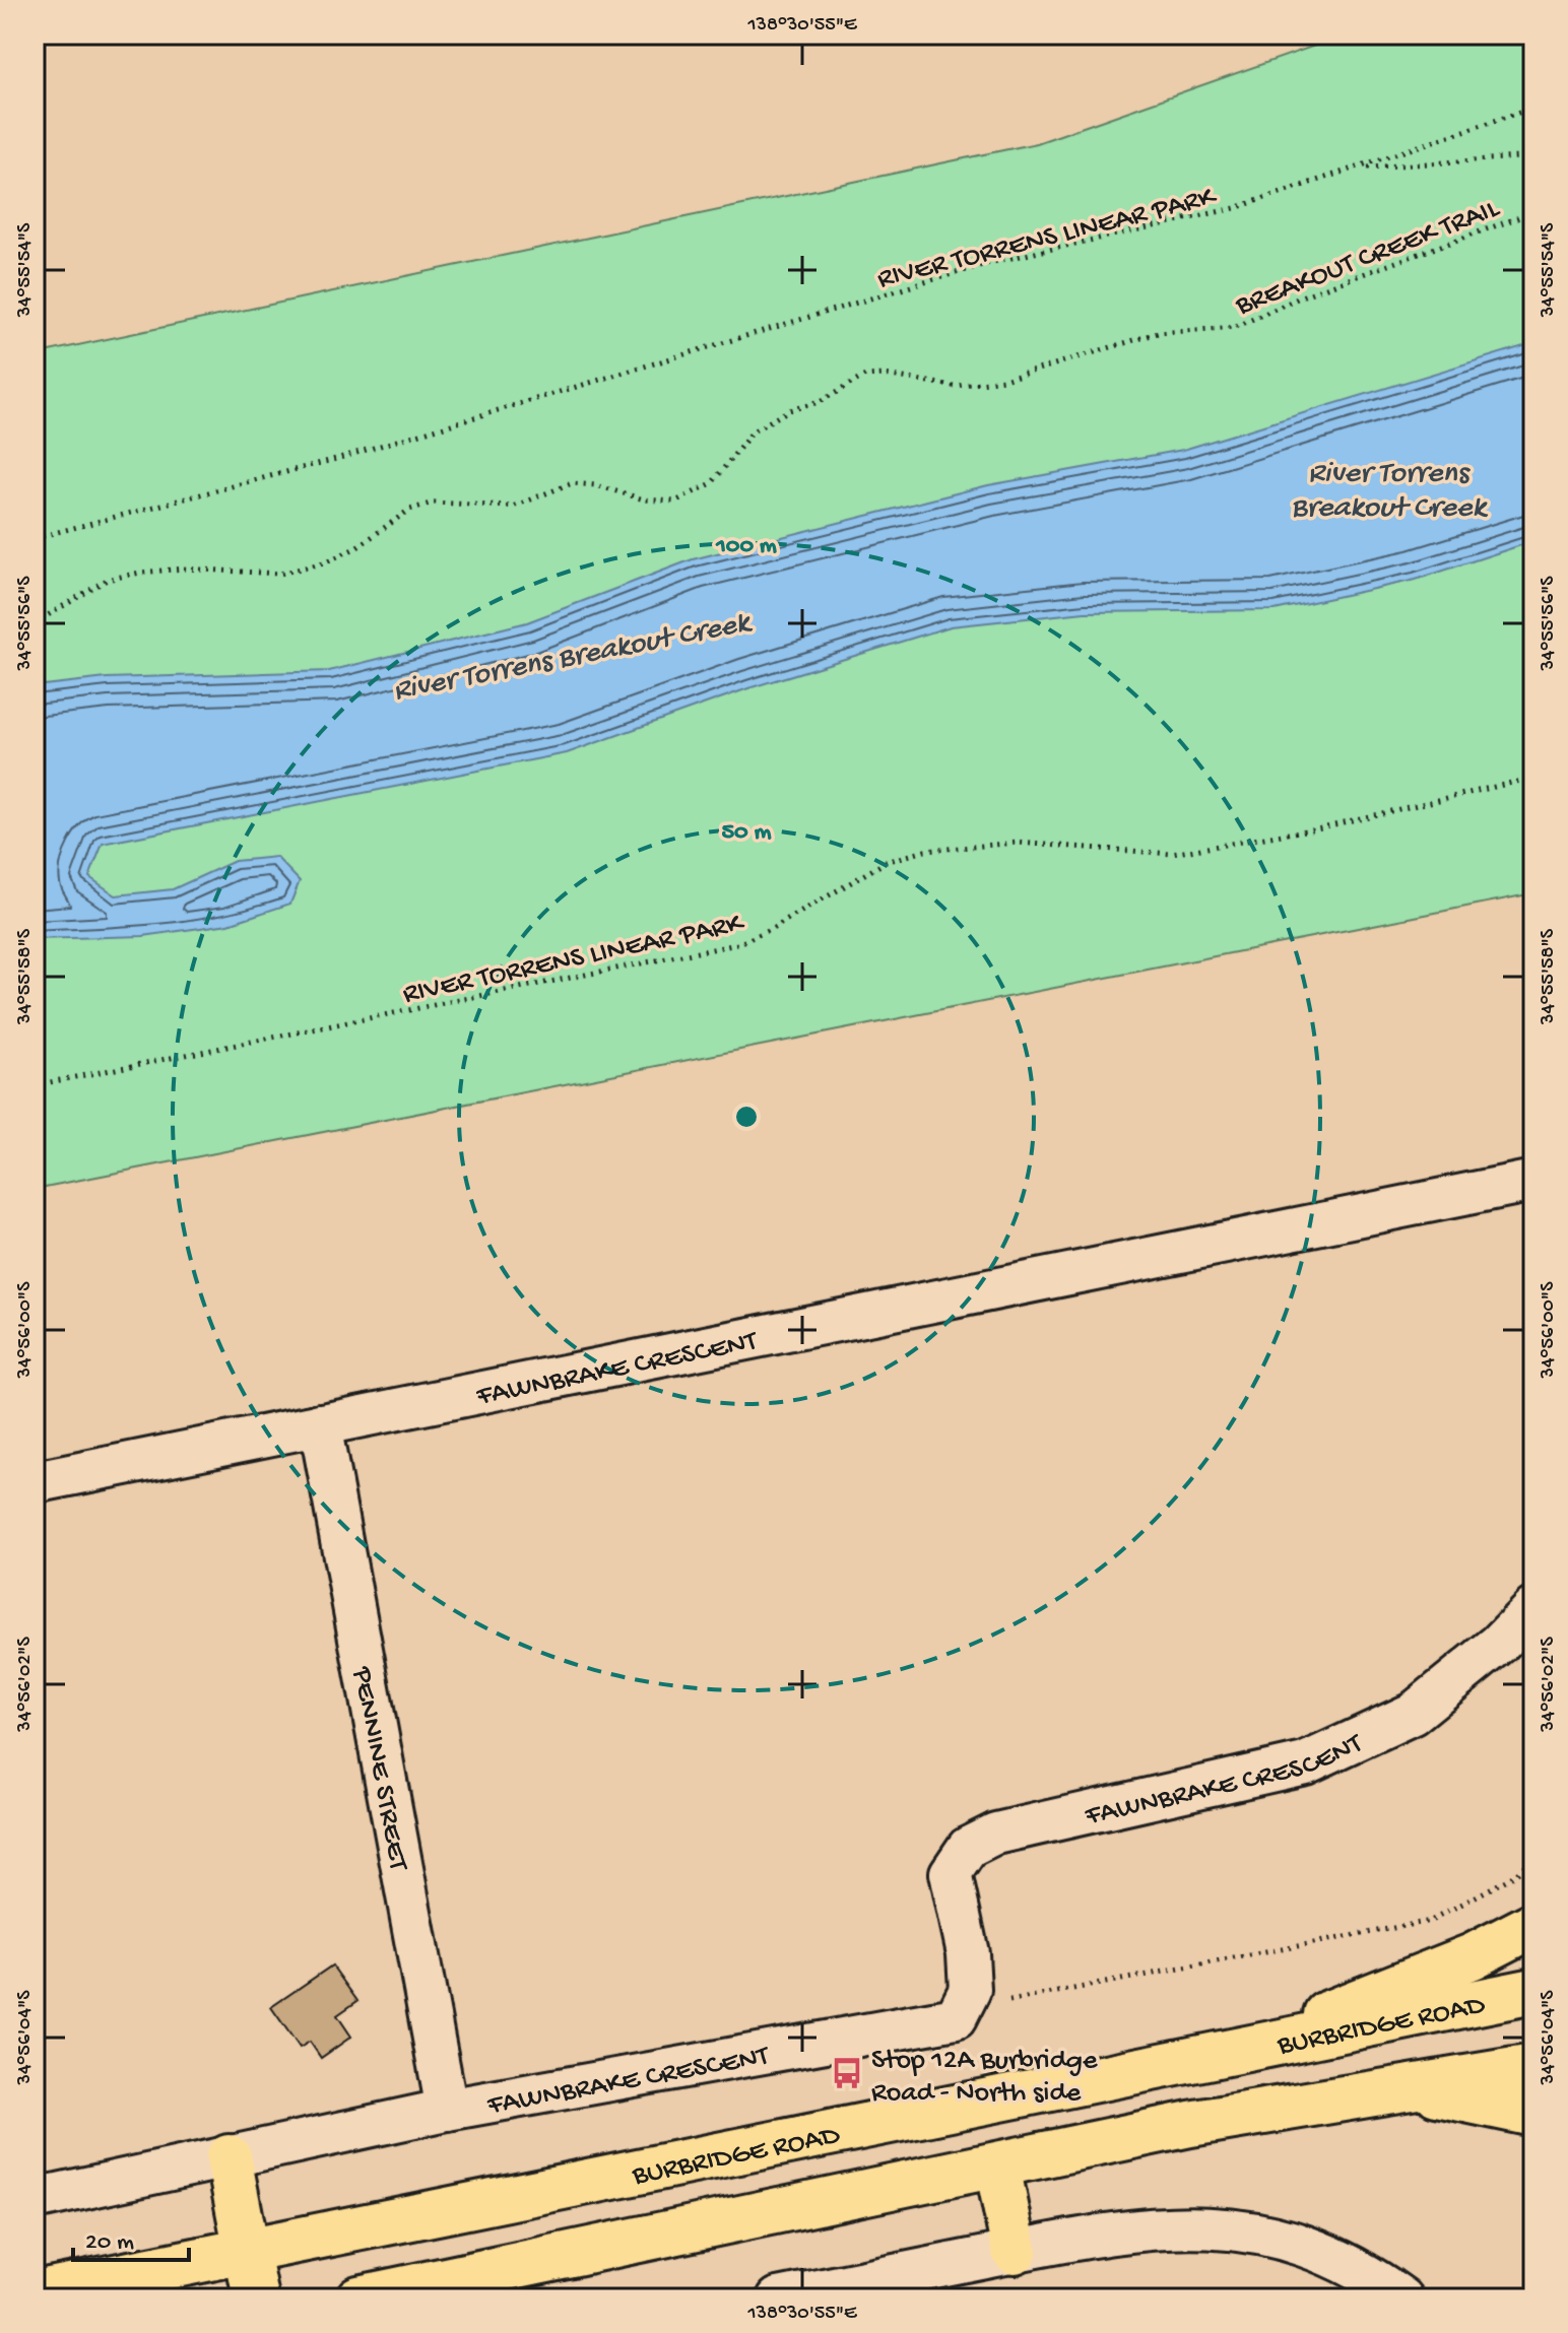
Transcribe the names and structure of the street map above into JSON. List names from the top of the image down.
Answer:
{
  "streets": {
    "main road": ["BURBRIDGE ROAD"],
    "street": ["FAWNBRAKE CRESCENT", "PENNINE STREET"],
    "path": ["RIVER TORRENS LINEAR PARK", "BREAKOUT CREEK TRAIL"]
  },
  "crossings": [
    ["FAWNBRAKE CRESCENT", "PENNINE STREET"]
  ],
  "water": ["River Torrens Breakout Creek"],
  "places": {
    "bus stop": ["Stop 12A Burbridge Road - North side"]
  },
  "scale_bar": "20 m",
  "coordinates": [
    "138°30'55\"E",
    "34°55'54\"S",
    "34°55'56\"S",
    "34°55'58\"S",
    "34°56'00\"S",
    "34°56'02\"S",
    "34°56'04\"S"
  ],
  "rings": ["100 m", "50 m"]
}
